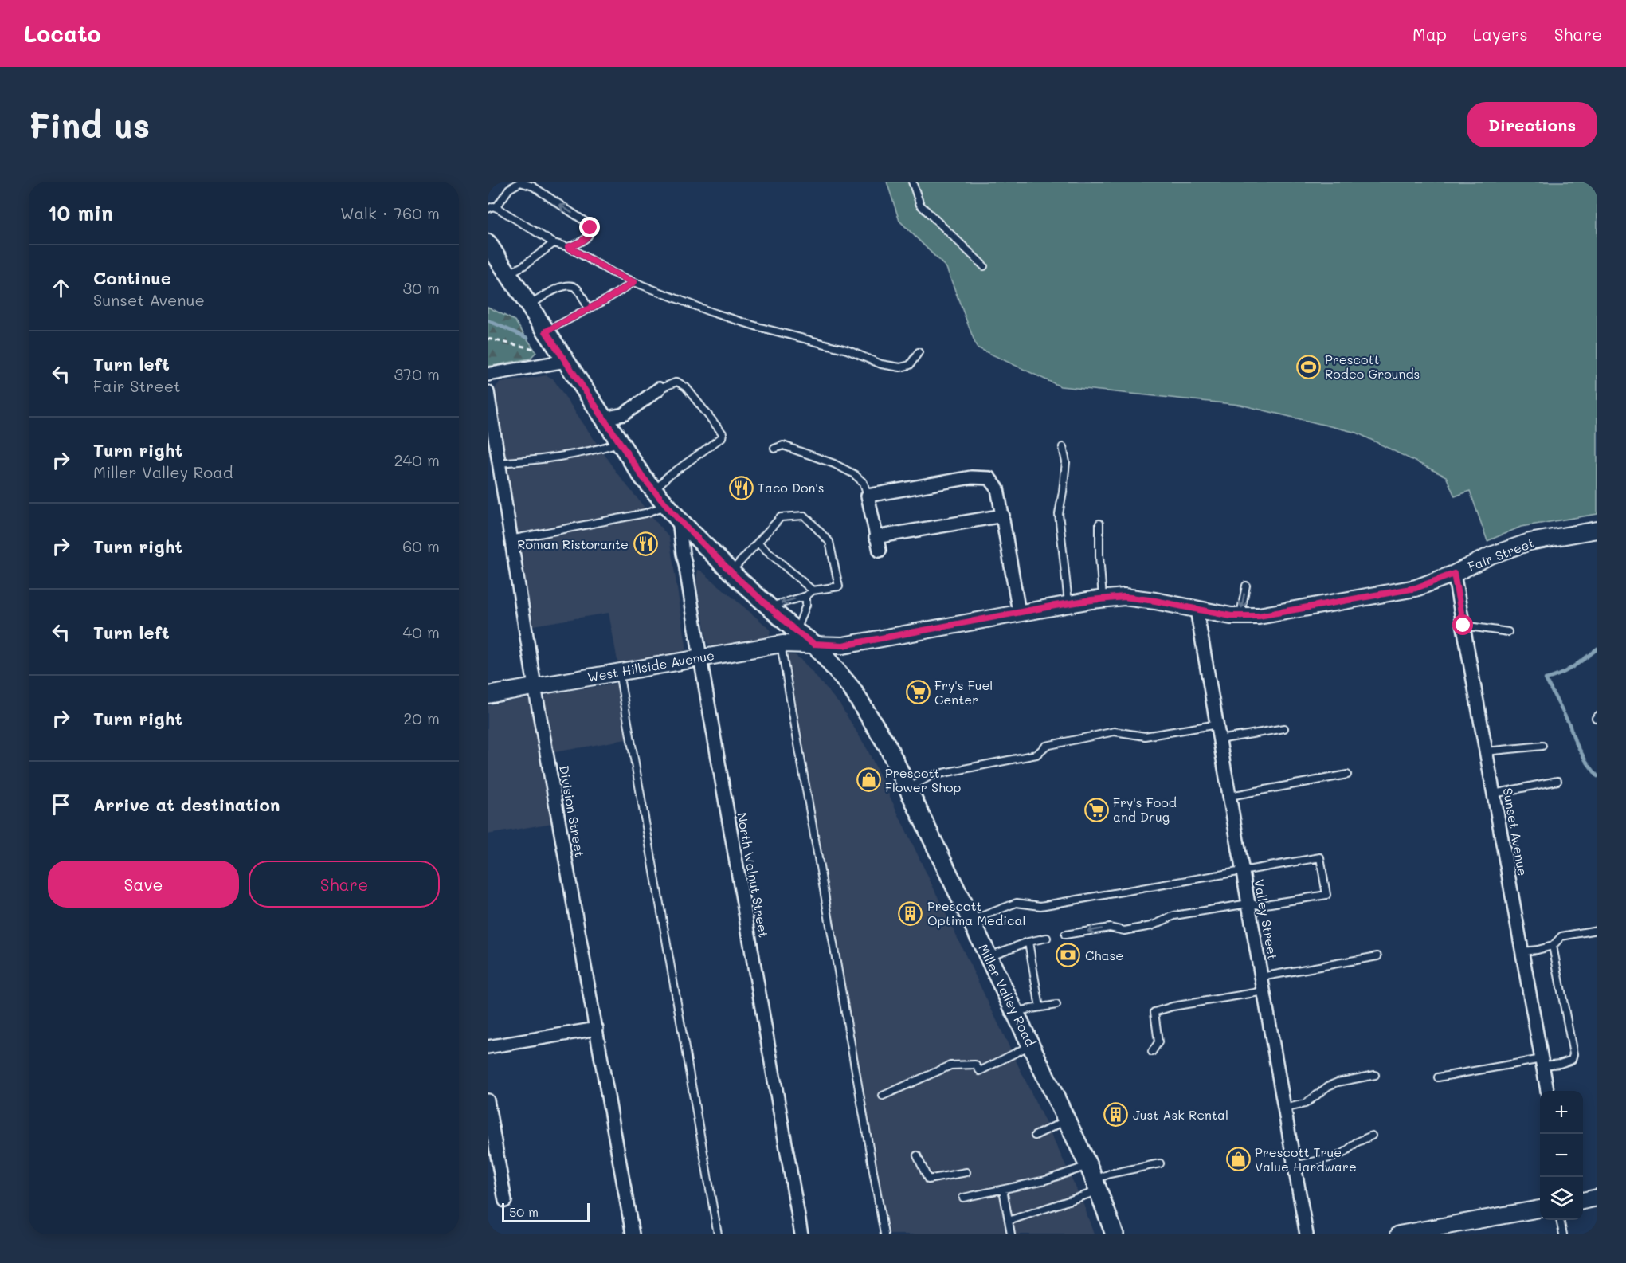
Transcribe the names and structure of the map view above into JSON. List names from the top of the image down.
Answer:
{
  "streets": {
    "main road": ["Miller Valley Road"],
    "street": [
      "Fair Street",
      "West Hillside Avenue",
      "Division Street",
      "Sunset Avenue",
      "North Walnut Street",
      "Valley Street"
    ]
  },
  "crossings": [
    ["Fair Street", "West Hillside Avenue"],
    ["Fair Street", "Sunset Avenue"],
    ["Fair Street", "Valley Street"],
    ["Fair Street", "Miller Valley Road"],
    ["West Hillside Avenue", "Division Street"],
    ["West Hillside Avenue", "North Walnut Street"],
    ["West Hillside Avenue", "Miller Valley Road"],
    ["North Walnut Street", "Miller Valley Road"]
  ],
  "places": {
    "sports": ["Prescott Rodeo Grounds"],
    "restaurant": ["Taco Don's", "Roman Ristorante"],
    "supermarket": ["Fry's Fuel Center", "Fry's Food and Drug"],
    "shop": ["Prescott Flower Shop", "Prescott True Value Hardware"],
    "building": ["Prescott Optima Medical", "Just Ask Rental"],
    "bank": ["Chase"]
  },
  "scale_bar": "50 m",
  "page": {
    "header": "Locato",
    "nav": ["Map", "Layers", "Share"],
    "buttons": [
      "Directions",
      ["Save", "Share"]
    ],
    "title": "Find us",
    "heading": ["10 min", "Walk · 760 m"],
    "list": [
      ["Continue", "Sunset Avenue", "30 m"],
      ["Turn left", "Fair Street", "370 m"],
      ["Turn right", "Miller Valley Road", "240 m"],
      ["Turn right", "60 m"],
      ["Turn left", "40 m"],
      ["Turn right", "20 m"],
      "Arrive at destination"
    ],
    "map_buttons": ["+", "−"],
    "scale": "50 m"
  }
}
